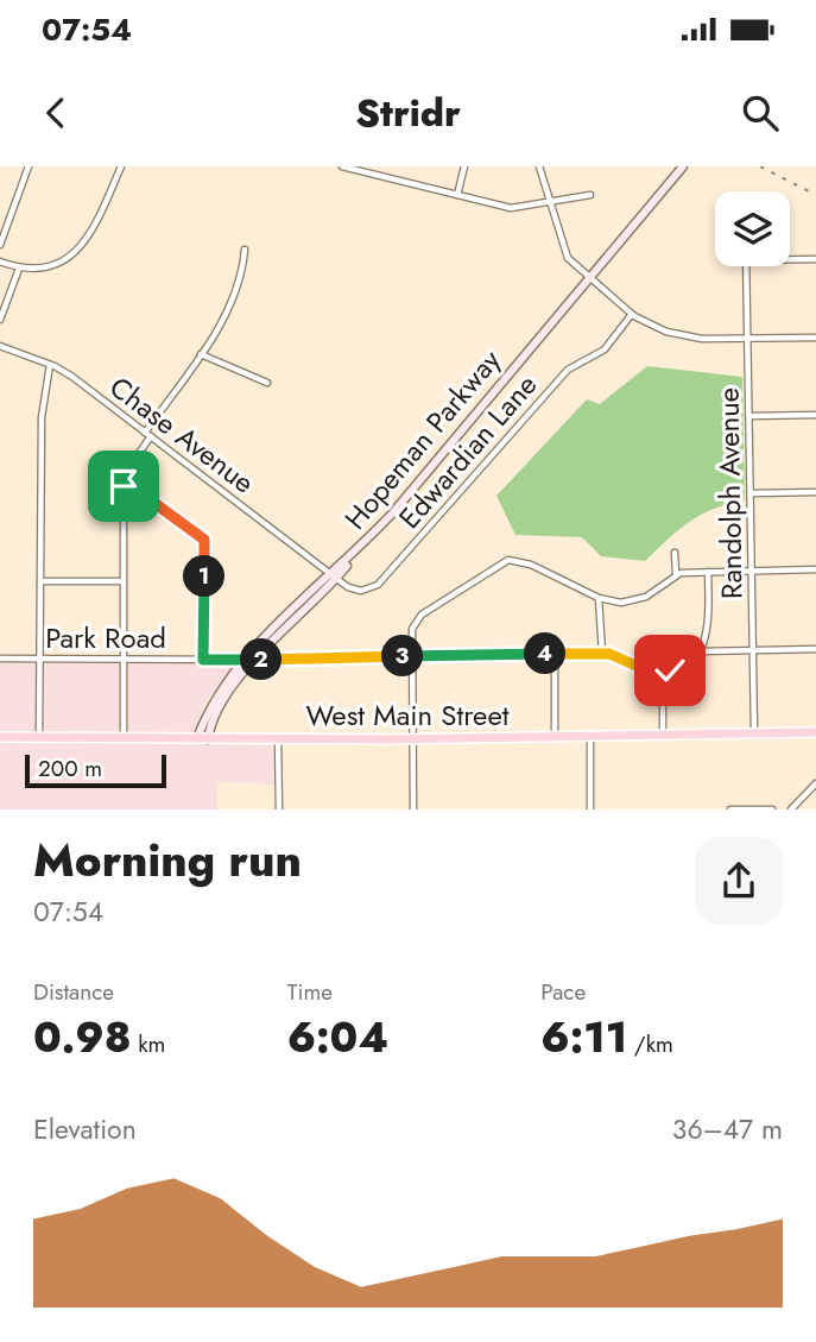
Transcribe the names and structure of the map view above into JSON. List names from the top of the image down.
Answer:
{
  "streets": {
    "main road": ["Hopeman Parkway", "West Main Street"],
    "street": [
      "Chase Avenue",
      "Edwardian Lane",
      "Randolph Avenue",
      "Park Road"
    ]
  },
  "crossings": [
    ["Chase Avenue", "Hopeman Parkway"],
    ["Chase Avenue", "Edwardian Lane"],
    ["Hopeman Parkway", "Edwardian Lane"],
    ["Randolph Avenue", "West Main Street"]
  ],
  "scale_bar": "200 m",
  "page": {
    "status": "07:54",
    "header": "Stridr",
    "pins": [
      "1",
      "4",
      "3",
      "2"
    ],
    "scale": "200 m",
    "heading": ["Morning run", "07:54"],
    "stats": [
      ["Distance", "0.98 km"],
      ["Time", "6:04"],
      ["Pace", "6:11 /km"]
    ],
    "chart": ["Elevation", "36–47 m"]
  }
}
